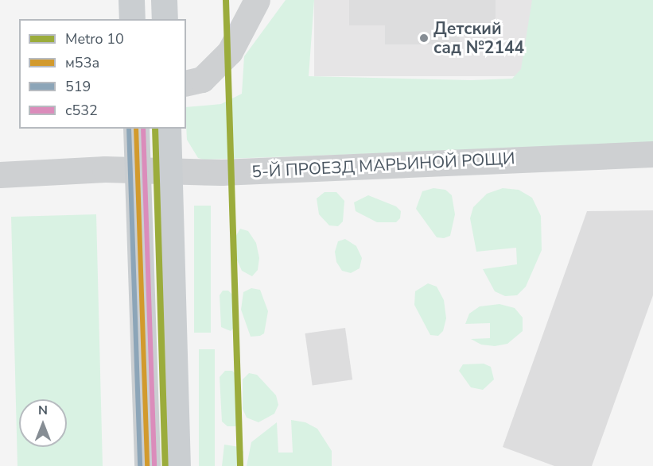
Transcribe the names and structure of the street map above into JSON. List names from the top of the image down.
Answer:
{
  "streets": {
    "street": ["5-Й ПРОЕЗД МАРЬИНОЙ РОЩИ"]
  },
  "places": ["Детский сад №2144"],
  "lines": [
    "metro line 10",
    "transit line м53а",
    "transit line 519",
    "transit line с532"
  ],
  "legend": [
    "Metro 10",
    "м53а",
    "519",
    "с532"
  ],
  "north": "top"
}
